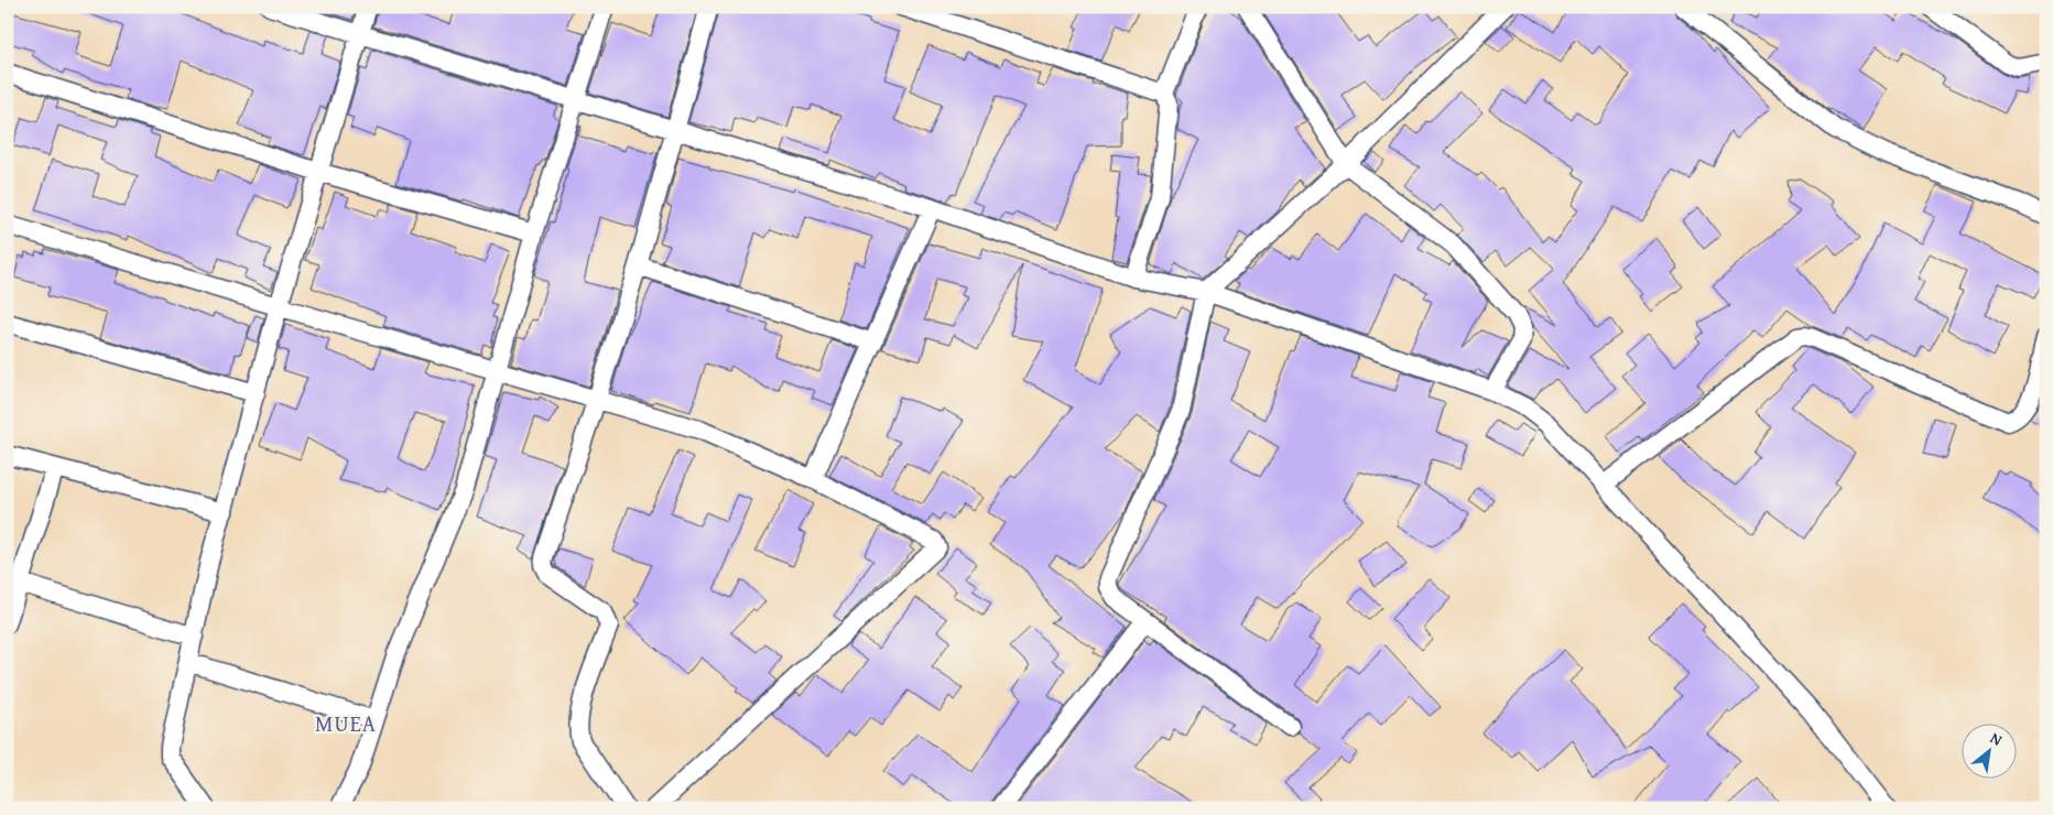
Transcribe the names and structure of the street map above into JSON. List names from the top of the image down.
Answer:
{
  "districts": ["MUEA"],
  "north": "top right"
}
